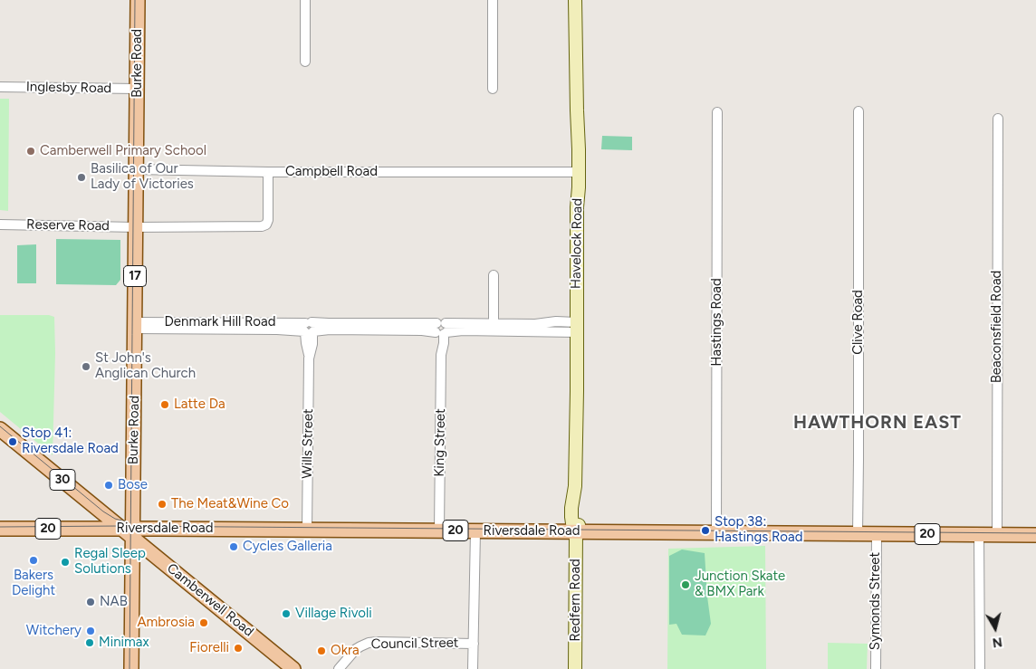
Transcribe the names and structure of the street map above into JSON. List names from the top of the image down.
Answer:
{
  "streets": {
    "main road": [
      "Burke Road",
      "17",
      "30",
      "20",
      "Riversdale Road",
      "Camberwell Road"
    ],
    "street": [
      "Inglesby Road",
      "Campbell Road",
      "Reserve Road",
      "Havelock Road",
      "Denmark Hill Road",
      "Hastings Road",
      "Clive Road",
      "Beaconsfield Road",
      "King Street",
      "Wills Street",
      "Redfern Road",
      "Symonds Street",
      "Council Street"
    ]
  },
  "crossings": [
    ["Burke Road", "Inglesby Road"],
    ["Burke Road", "Campbell Road"],
    ["Burke Road", "Reserve Road"],
    ["Burke Road", "Denmark Hill Road"],
    ["Burke Road", "Riversdale Road"],
    ["Burke Road", "Camberwell Road"],
    ["Campbell Road", "Reserve Road"],
    ["Campbell Road", "Havelock Road"],
    ["Havelock Road", "Denmark Hill Road"],
    ["Havelock Road", "Riversdale Road"],
    ["Havelock Road", "Redfern Road"],
    ["Denmark Hill Road", "King Street"],
    ["Denmark Hill Road", "Wills Street"],
    ["Hastings Road", "Riversdale Road"],
    ["Clive Road", "Riversdale Road"],
    ["Beaconsfield Road", "Riversdale Road"],
    ["King Street", "Riversdale Road"],
    ["Wills Street", "Riversdale Road"],
    ["Riversdale Road", "Camberwell Road"],
    ["Riversdale Road", "Redfern Road"],
    ["Riversdale Road", "Symonds Street"]
  ],
  "districts": ["HAWTHORN EAST"],
  "places": [
    "Camberwell Primary School",
    "Basilica of Our Lady of Victories",
    "St John's Anglican Church",
    "Latte Da",
    "Stop 41: Riversdale Road",
    "Bose",
    "The Meat&Wine Co",
    "Stop 38: Hastings Road",
    "Cycles Galleria",
    "Bakers Delight",
    "Regal Sleep Solutions",
    "Junction Skate & BMX Park",
    "NAB",
    "Village Rivoli",
    "Ambrosia",
    "Witchery",
    "Minimax",
    "Fiorelli",
    "Okra"
  ],
  "north": "bottom"
}
